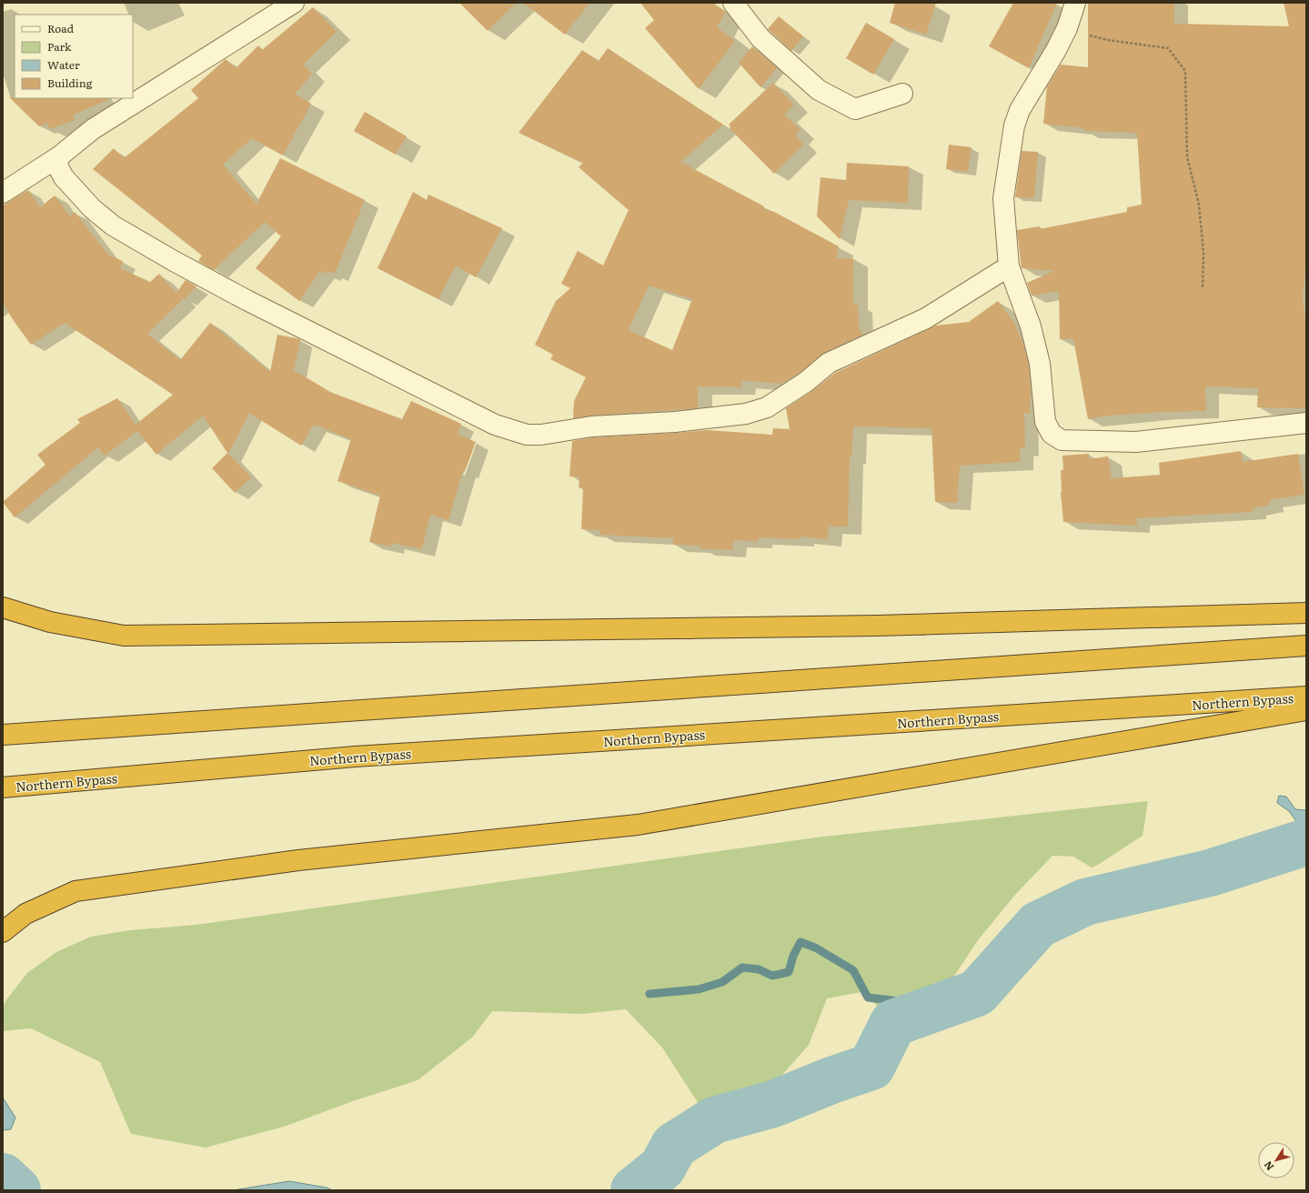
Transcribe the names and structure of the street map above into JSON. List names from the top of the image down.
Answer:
{
  "streets": {
    "highway": ["Northern Bypass"]
  },
  "legend": [
    "Road",
    "Park",
    "Water",
    "Building"
  ],
  "north": "bottom left"
}
